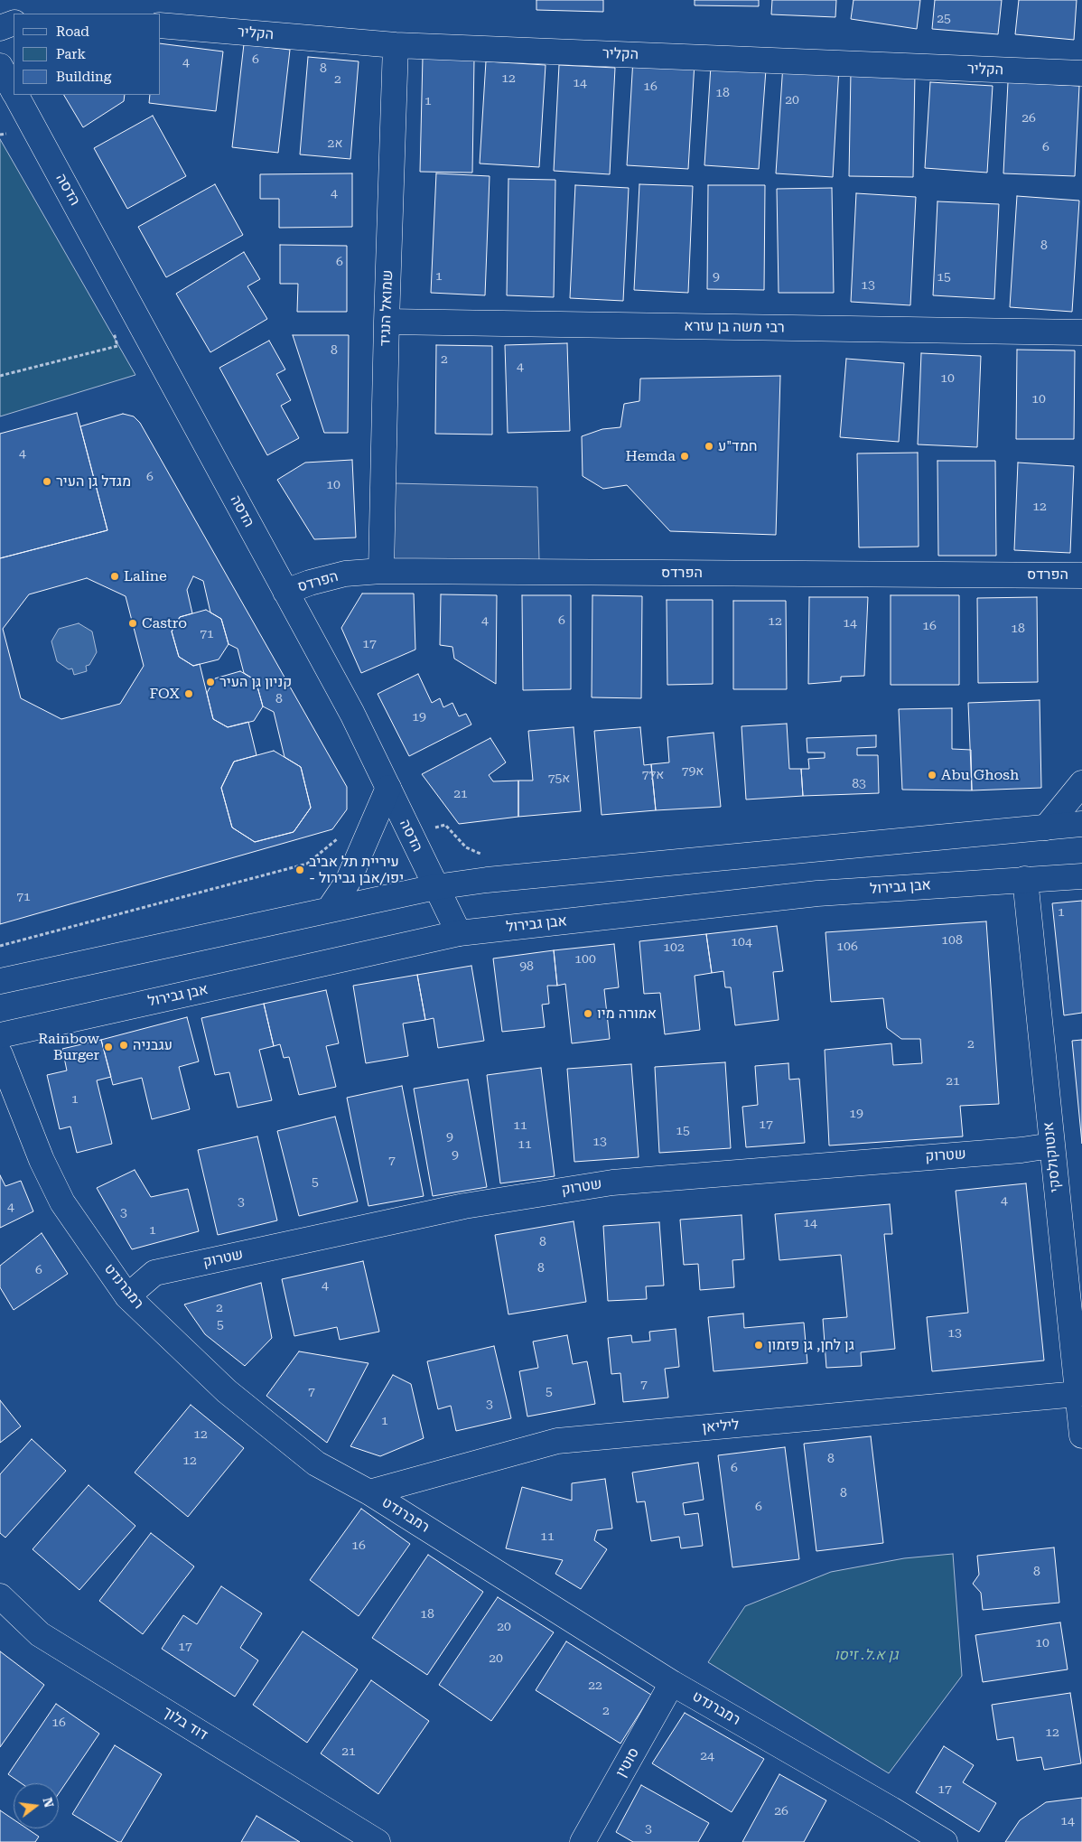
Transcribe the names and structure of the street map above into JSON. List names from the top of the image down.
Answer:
{
  "streets": {
    "street": [
      "הקליר",
      "הדסה",
      "שמואל הנגיד",
      "רבי משה בן עזרא",
      "הפרדס",
      "אבן גבירול",
      "שטרוק",
      "אנטוקולסקי",
      "רמברנדט",
      "ליליאן",
      "דוד בלוך",
      "סוטין"
    ]
  },
  "crossings": [
    ["הקליר", "שמואל הנגיד"],
    ["הדסה", "הפרדס"],
    ["הדסה", "אבן גבירול"],
    ["שמואל הנגיד", "רבי משה בן עזרא"],
    ["שמואל הנגיד", "הפרדס"],
    ["אבן גבירול", "אנטוקולסקי"],
    ["שטרוק", "אנטוקולסקי"],
    ["שטרוק", "רמברנדט"],
    ["אנטוקולסקי", "ליליאן"],
    ["רמברנדט", "ליליאן"],
    ["רמברנדט", "סוטין"]
  ],
  "parks": ["גן א.ל. זיסו"],
  "places": [
    "חמד\"ע",
    "Hemda",
    "מגדל גן העיר",
    "Laline",
    "Castro",
    "קניון גן העיר",
    "FOX",
    "Abu Ghosh",
    "עיריית תל אביב - יפו/אבן גבירול",
    "אמורה מיו",
    "עגבניה",
    "Rainbow Burger",
    "גן לחן, גן פזמון"
  ],
  "house_numbers": [
    "25",
    "6",
    "4",
    "8",
    "12",
    "2",
    "14",
    "16",
    "18",
    "20",
    "1",
    "26",
    "2א",
    "6",
    "4",
    "8",
    "6",
    "1",
    "9",
    "15",
    "13",
    "8",
    "2",
    "4",
    "10",
    "10",
    "4",
    "6",
    "10",
    "12",
    "4",
    "6",
    "12",
    "14",
    "16",
    "18",
    "71",
    "17",
    "8",
    "19",
    "79א",
    "77א",
    "75א",
    "83",
    "21",
    "71",
    "1",
    "108",
    "104",
    "106",
    "102",
    "100",
    "98",
    "2",
    "21",
    "1",
    "19",
    "17",
    "11",
    "15",
    "9",
    "13",
    "11",
    "9",
    "7",
    "5",
    "4",
    "3",
    "4",
    "3",
    "14",
    "1",
    "8",
    "8",
    "6",
    "4",
    "2",
    "5",
    "13",
    "7",
    "7",
    "5",
    "3",
    "1",
    "12",
    "8",
    "12",
    "6",
    "8",
    "6",
    "11",
    "16",
    "8",
    "18",
    "20",
    "10",
    "17",
    "20",
    "22",
    "2",
    "16",
    "12",
    "21",
    "24",
    "17",
    "26",
    "14",
    "3"
  ],
  "legend": ["Road", "Park", "Building"],
  "north": "right"
}
